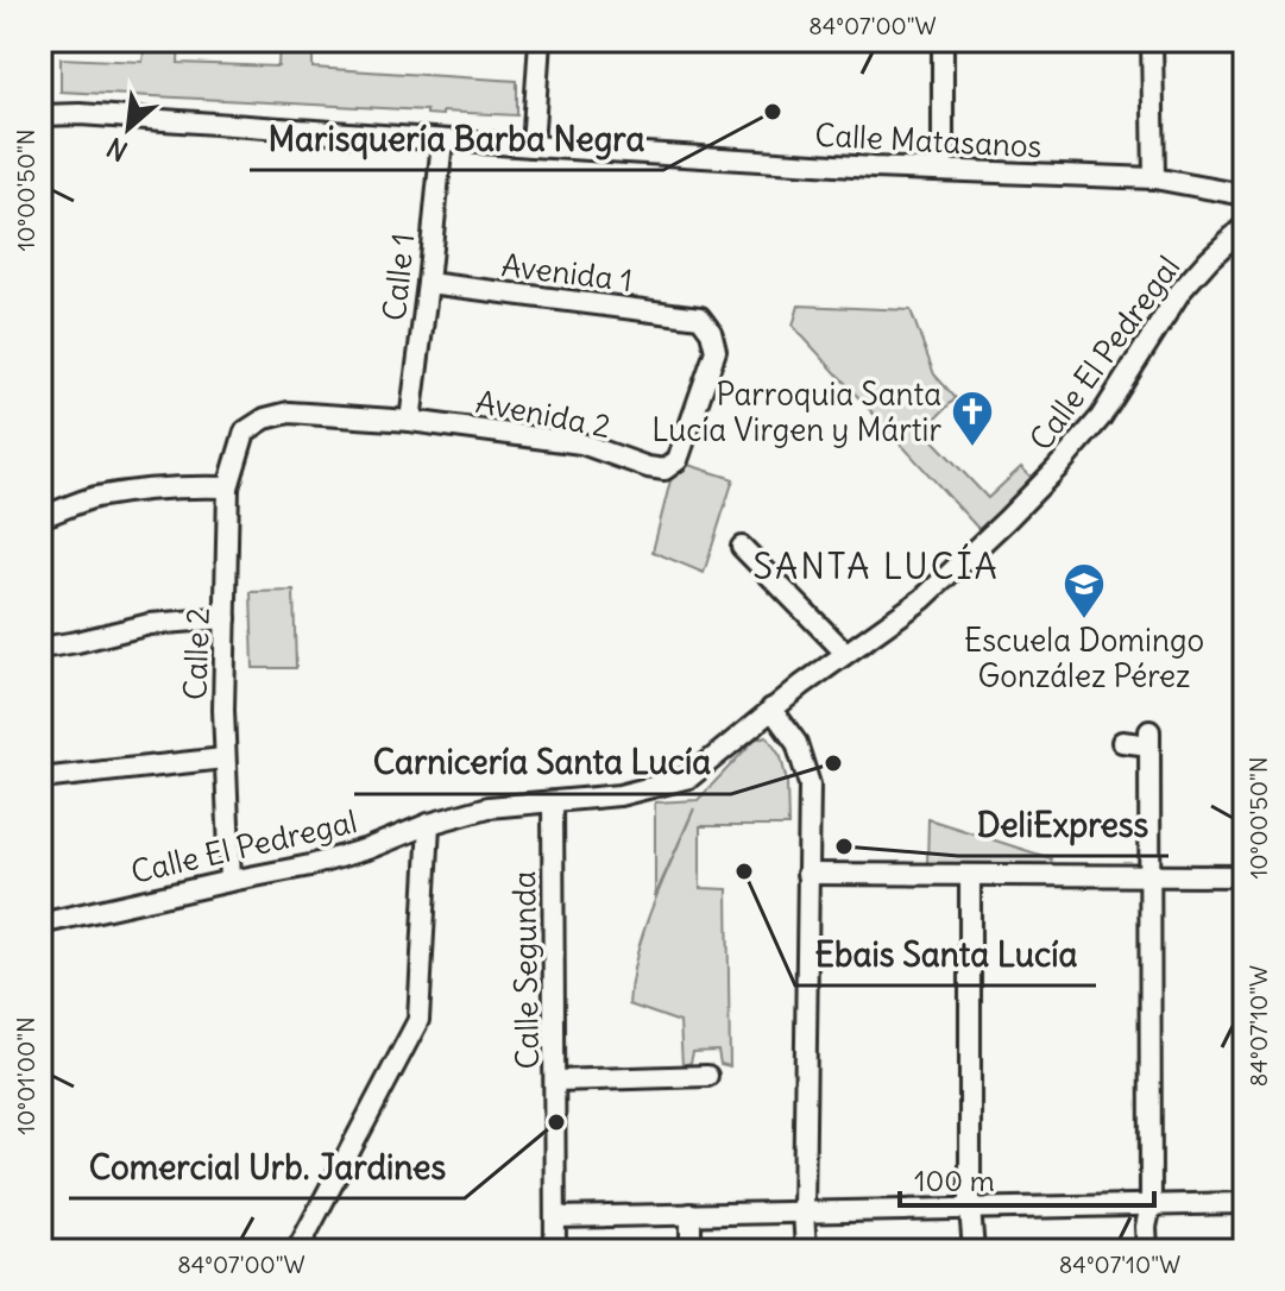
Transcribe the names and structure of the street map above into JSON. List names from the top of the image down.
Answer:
{
  "streets": {
    "street": [
      "Calle Matasanos",
      "Avenida 1",
      "Calle 1",
      "Calle El Pedregal",
      "Avenida 2",
      "Calle 2",
      "Calle Segunda"
    ]
  },
  "crossings": [
    ["Calle Matasanos", "Calle 1"],
    ["Avenida 1", "Calle 1"],
    ["Avenida 1", "Avenida 2"],
    ["Calle 1", "Avenida 2"],
    ["Calle El Pedregal", "Calle 2"],
    ["Calle El Pedregal", "Calle Segunda"],
    ["Avenida 2", "Calle 2"]
  ],
  "districts": ["SANTA LUCÍA"],
  "places": {
    "other": [
      "Marisquería Barba Negra",
      "Carnicería Santa Lucía",
      "DeliExpress",
      "Ebais Santa Lucía",
      "Comercial Urb. Jardines"
    ],
    "church": ["Parroquia Santa Lucía Virgen y Mártir"],
    "school or university": ["Escuela Domingo González Pérez"]
  },
  "scale_bar": "100 m",
  "north": "bottom left",
  "coordinates": [
    "84°07'00\"W",
    "10°00'50\"N",
    "84°07'10\"W",
    "10°01'00\"N"
  ]
}
